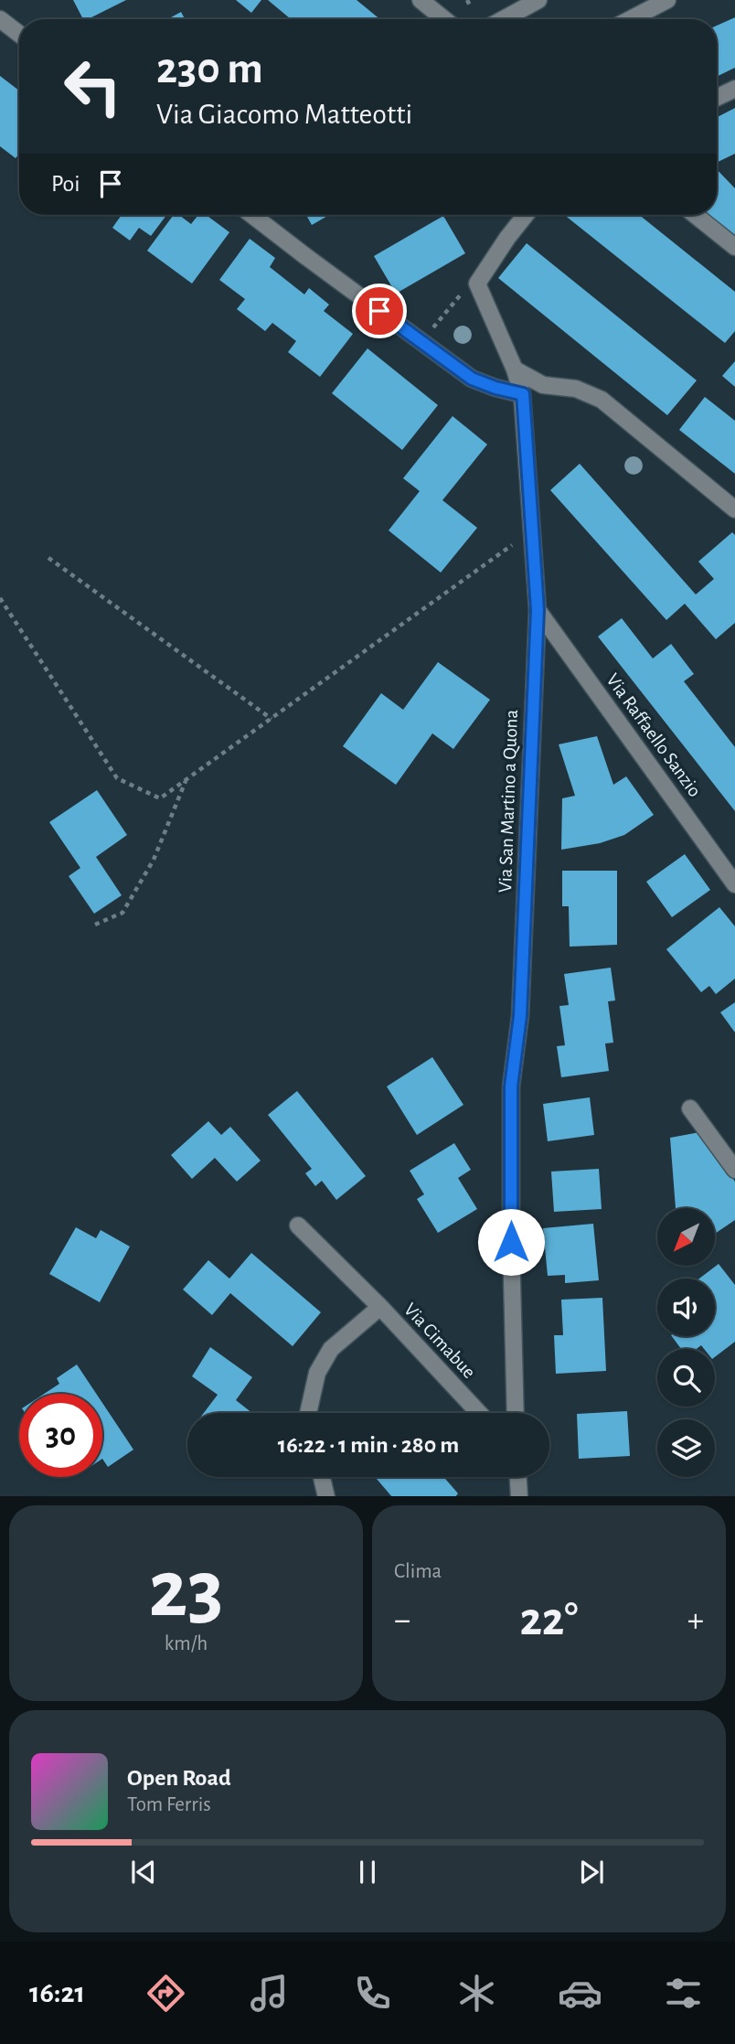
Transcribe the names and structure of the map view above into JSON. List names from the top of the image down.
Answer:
{
  "streets": {
    "street": ["Via Raffaello Sanzio", "Via San Martino a Quona", "Via Cimabue"]
  },
  "crossings": [
    ["Via Raffaello Sanzio", "Via San Martino a Quona"]
  ],
  "north": "bottom left",
  "page": {
    "turn": ["230 m", "Via Giacomo Matteotti"],
    "then": "Poi",
    "limit": "30",
    "trip": "16:22 · 1 min · 280 m",
    "tile": [
      ["23", "km/h"],
      "Clima"
    ],
    "heat": ["−", "22°", "+"],
    "song": ["Open Road", "Tom Ferris"],
    "tabs": "16:21"
  }
}
